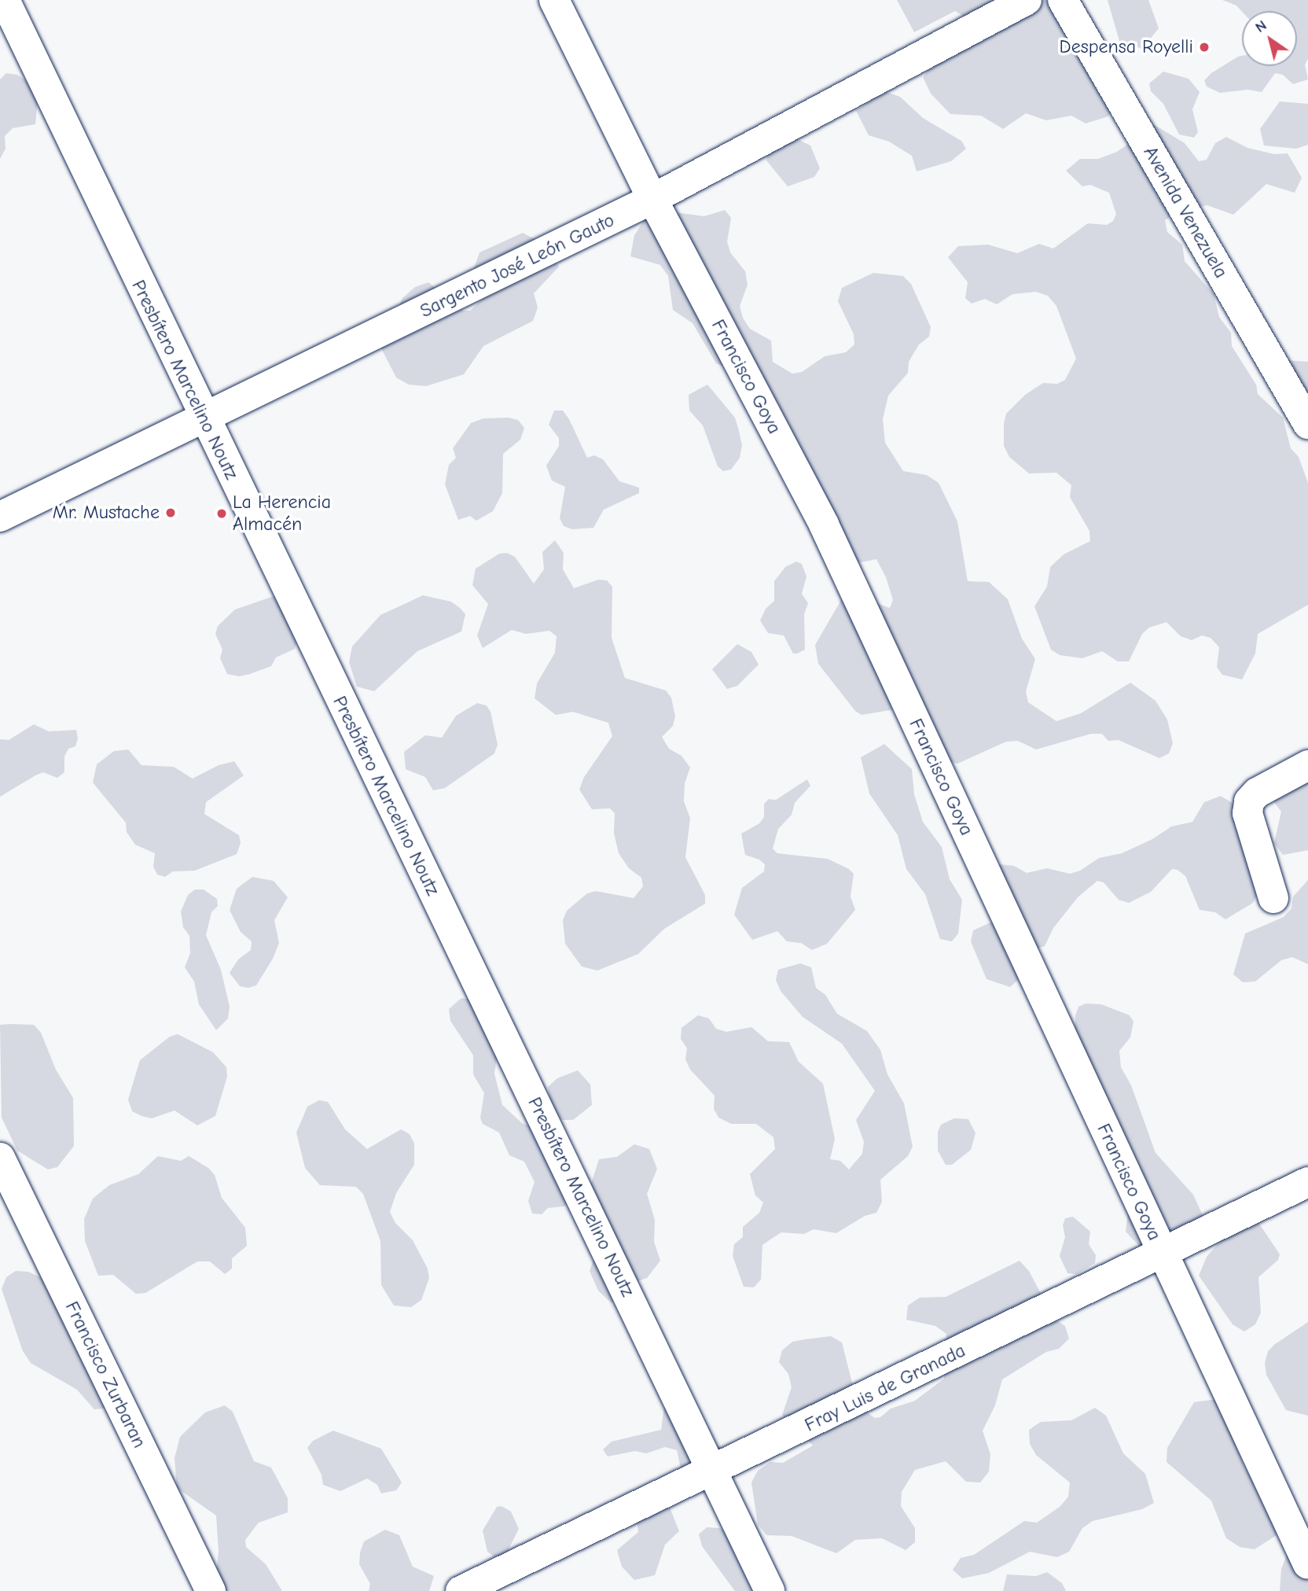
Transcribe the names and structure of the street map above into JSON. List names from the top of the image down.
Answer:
{
  "streets": {
    "street": [
      "Avenida Venezuela",
      "Sargento José León Gauto",
      "Francisco Goya",
      "Presbítero Marcelino Noutz",
      "Francisco Zurbaran",
      "Fray Luis de Granada"
    ]
  },
  "crossings": [
    ["Sargento José León Gauto", "Francisco Goya"],
    ["Sargento José León Gauto", "Presbítero Marcelino Noutz"],
    ["Francisco Goya", "Fray Luis de Granada"],
    ["Presbítero Marcelino Noutz", "Fray Luis de Granada"]
  ],
  "places": ["Despensa Royelli", "Mr. Mustache", "La Herencia Almacén"],
  "north": "top left"
}
